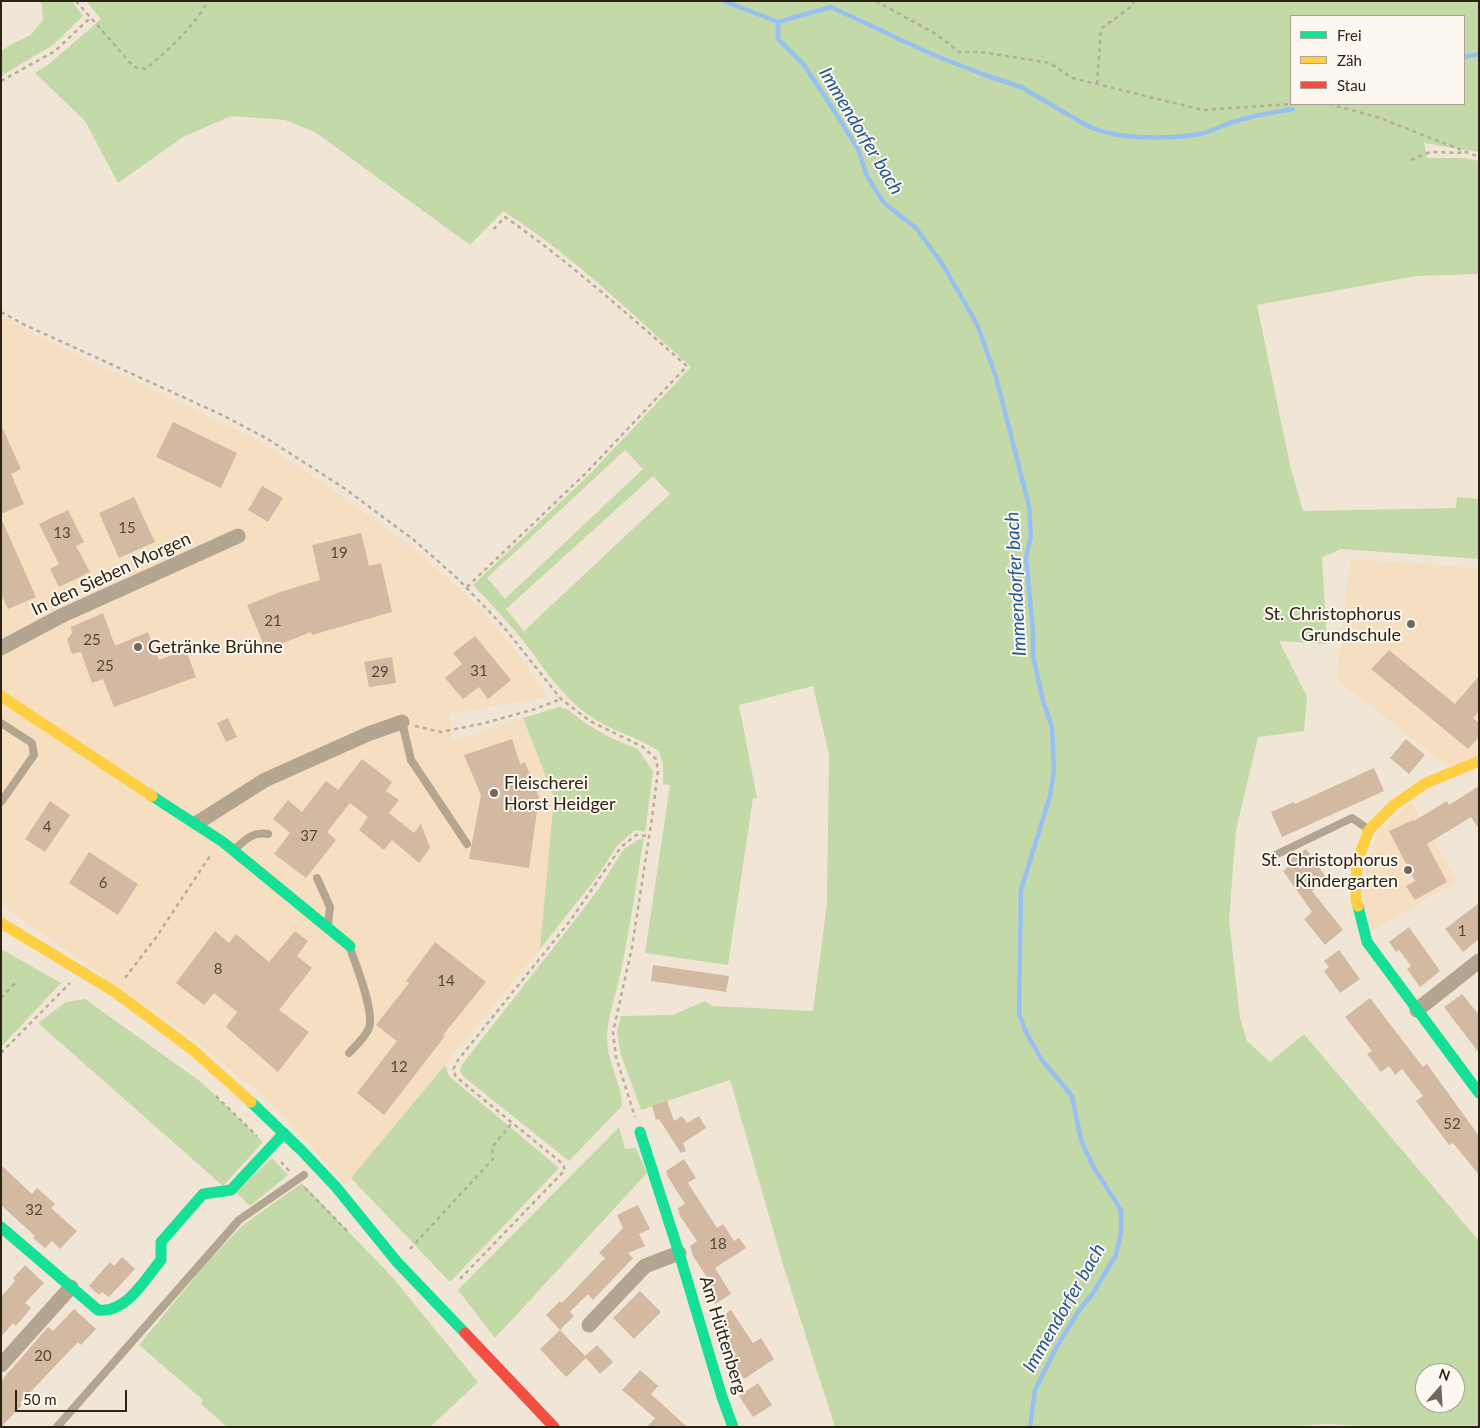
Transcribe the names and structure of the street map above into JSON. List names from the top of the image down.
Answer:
{
  "streets": {
    "street": ["In den Sieben Morgen", "Am Hüttenberg"]
  },
  "water": ["Immendorfer bach"],
  "places": [
    "St. Christophorus Grundschule",
    "Getränke Brühne",
    "Fleischerei Horst Heidger",
    "St. Christophorus Kindergarten"
  ],
  "house_numbers": [
    "15",
    "13",
    "19",
    "21",
    "25",
    "25",
    "31",
    "29",
    "4",
    "37",
    "6",
    "1",
    "8",
    "14",
    "12",
    "52",
    "32",
    "18",
    "20"
  ],
  "legend": ["Frei", "Zäh", "Stau"],
  "scale_bar": "50 m",
  "north": "top"
}
